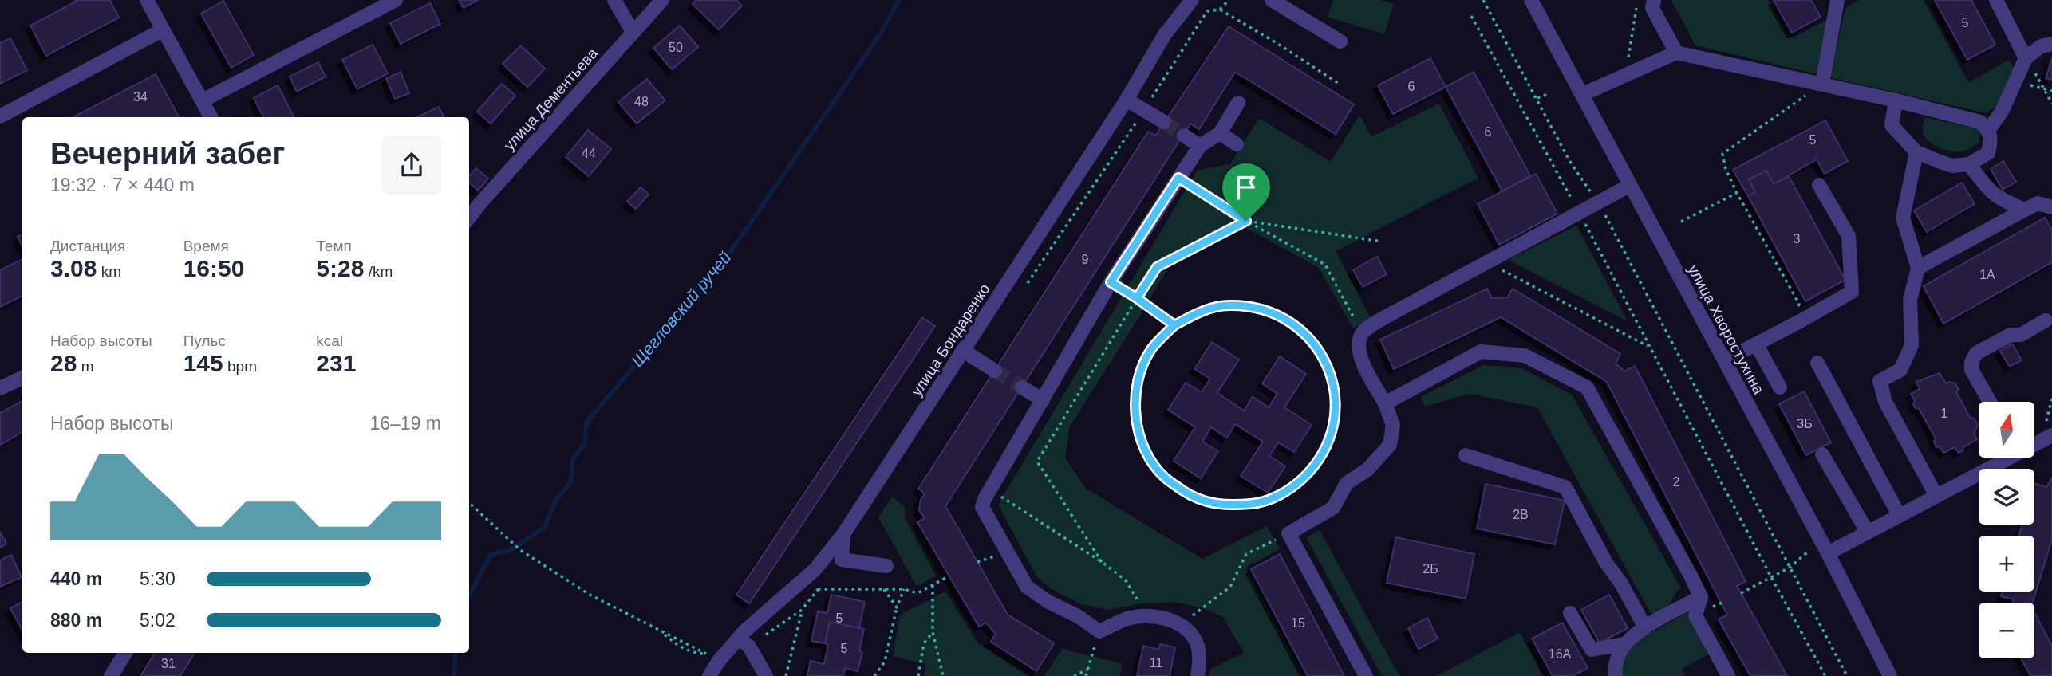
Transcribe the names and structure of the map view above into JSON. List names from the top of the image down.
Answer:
{
  "streets": {
    "street": ["улица Дементьева", "улица Хворостухина", "улица Бондаренко"]
  },
  "water": ["Щегловский ручей"],
  "house_numbers": [
    "5",
    "50",
    "6",
    "34",
    "48",
    "6",
    "5",
    "44",
    "3",
    "9",
    "1А",
    "1",
    "3Б",
    "2",
    "2В",
    "2Б",
    "5",
    "15",
    "5",
    "16А",
    "11",
    "31"
  ],
  "north": "top",
  "page": {
    "heading": ["Вечерний забег", "19:32 · 7 × 440 m"],
    "stats": [
      ["Дистанция", "3.08 km"],
      ["Время", "16:50"],
      ["Темп", "5:28 /km"],
      ["Набор высоты", "28 m"],
      ["Пульс", "145 bpm"],
      ["kcal", "231"]
    ],
    "map_buttons": ["+", "−"],
    "chart": ["Набор высоты", "16–19 m"],
    "list": [
      {
        "name": "440 m",
        "note": "5:30"
      },
      {
        "name": "880 m",
        "note": "5:02"
      }
    ]
  }
}
